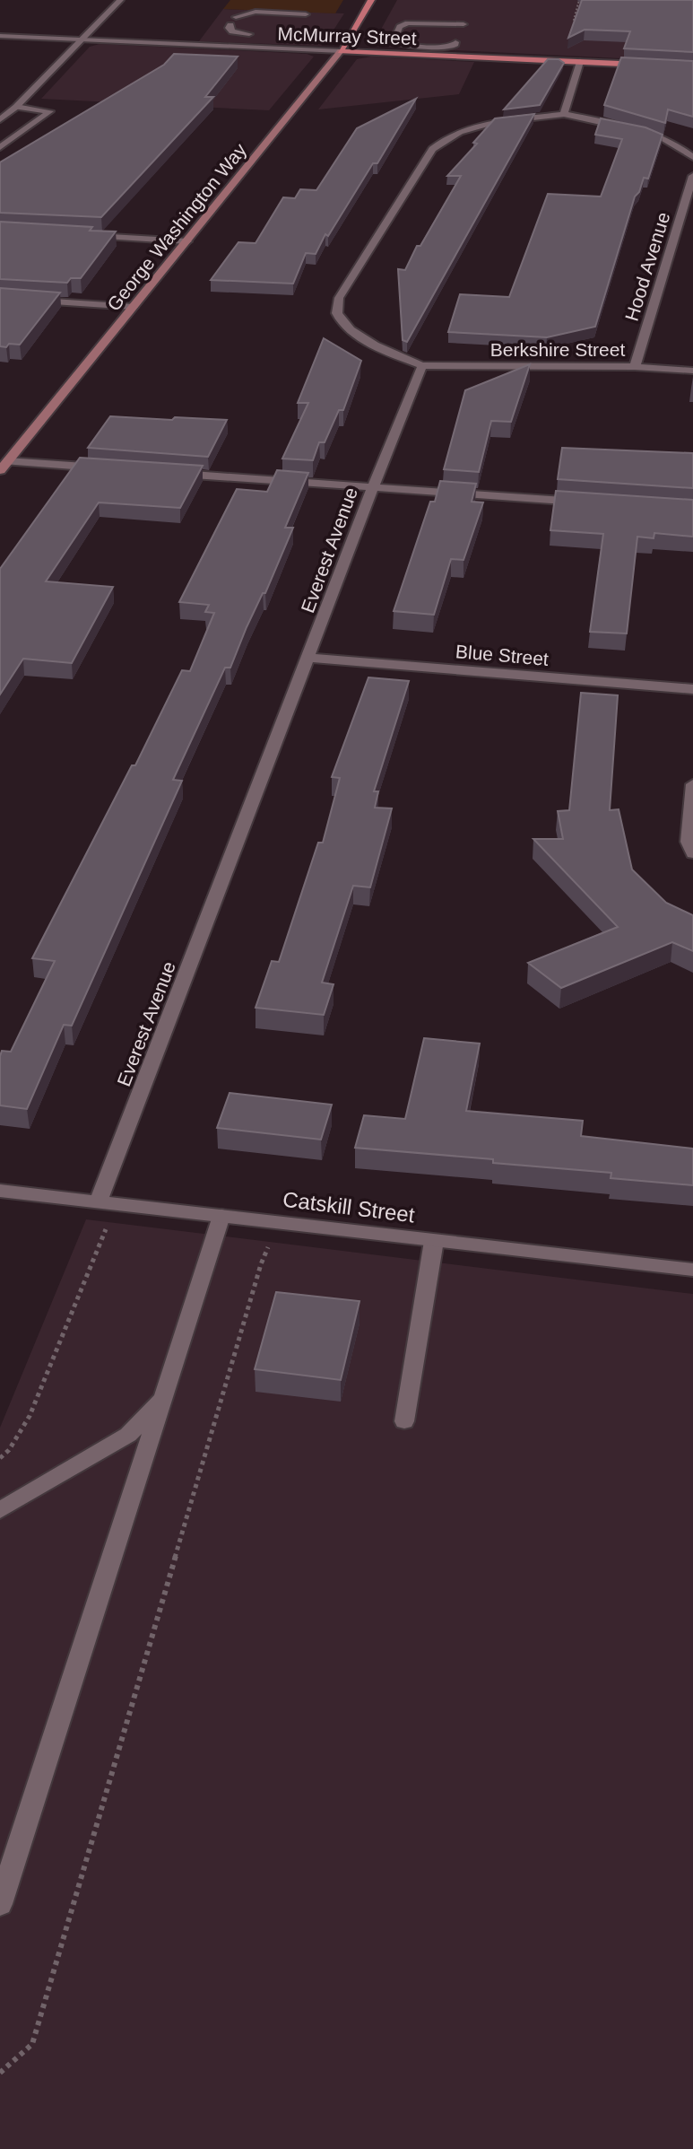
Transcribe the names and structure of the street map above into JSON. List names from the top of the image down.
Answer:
{
  "streets": {
    "main road": ["McMurray Street", "George Washington Way"],
    "street": [
      "Hood Avenue",
      "Berkshire Street",
      "Everest Avenue",
      "Blue Street",
      "Catskill Street"
    ]
  },
  "crossings": [
    ["McMurray Street", "George Washington Way"],
    ["Hood Avenue", "Berkshire Street"],
    ["Berkshire Street", "Everest Avenue"],
    ["Everest Avenue", "Blue Street"],
    ["Everest Avenue", "Catskill Street"]
  ]
}
